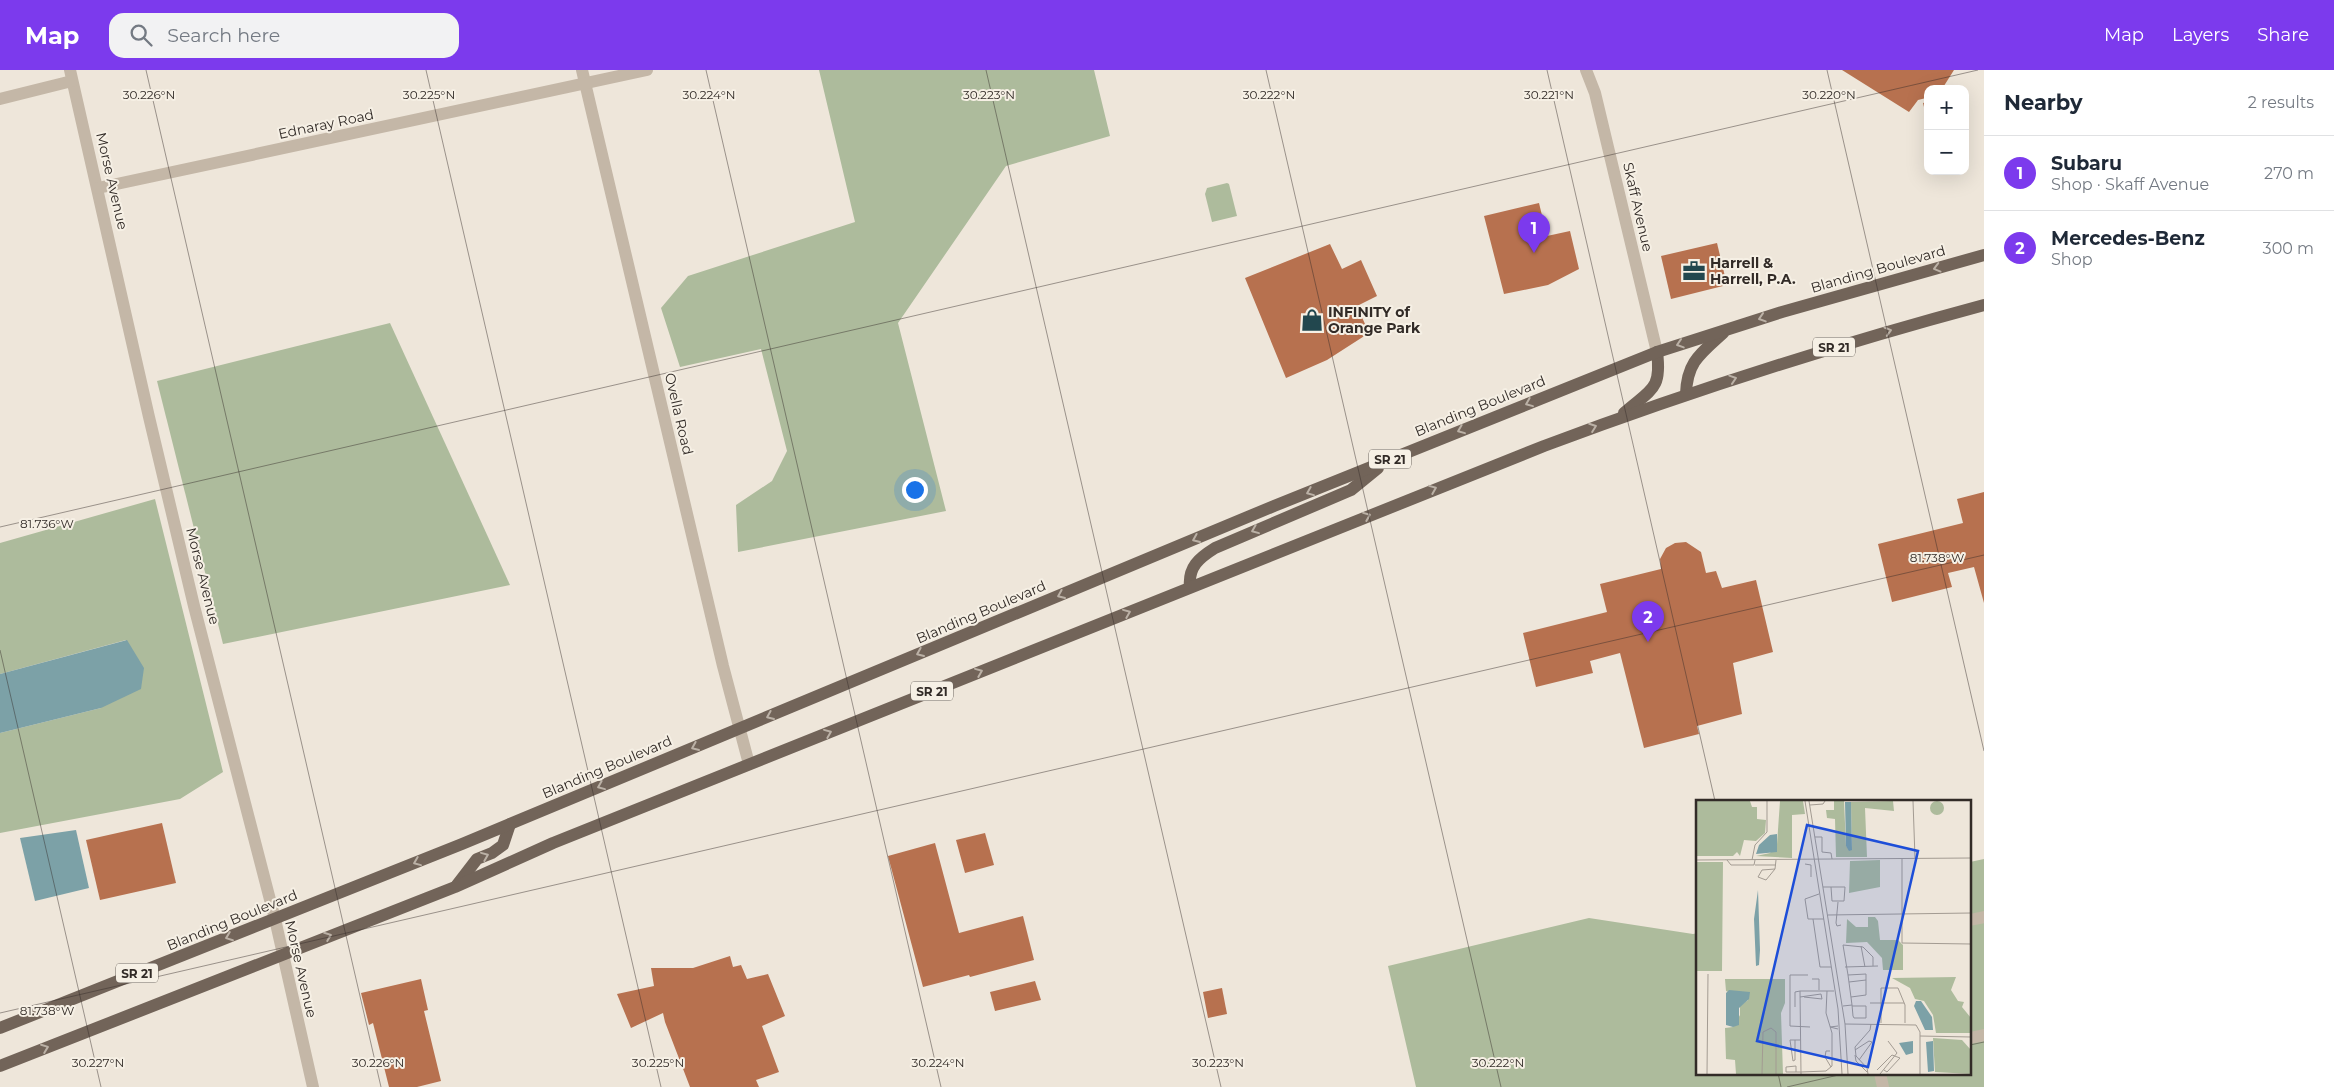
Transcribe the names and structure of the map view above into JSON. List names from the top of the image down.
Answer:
{
  "streets": {
    "main road": ["Blanding Boulevard", "SR 21"],
    "street": [
      "Ednaray Road",
      "Morse Avenue",
      "Skaff Avenue",
      "Ovella Road"
    ]
  },
  "crossings": [
    ["Ednaray Road", "Morse Avenue"],
    ["Ednaray Road", "Ovella Road"],
    ["Morse Avenue", "Blanding Boulevard"],
    ["Morse Avenue", "SR 21"],
    ["Skaff Avenue", "Blanding Boulevard"],
    ["Blanding Boulevard", "Ovella Road"],
    ["SR 21", "Ovella Road"]
  ],
  "places": {
    "office": ["Harrell & Harrell, P.A."],
    "shop": ["INFINITY of Orange Park"]
  },
  "page": {
    "header": "Map",
    "search": "Search here",
    "nav": ["Map", "Layers", "Share"],
    "heading": ["Nearby", "2 results"],
    "map_buttons": ["+", "−"],
    "list": [
      {
        "mark": "1",
        "name": "Subaru",
        "note": "Shop · Skaff Avenue",
        "value": "270 m"
      },
      {
        "mark": "2",
        "name": "Mercedes-Benz",
        "note": "Shop",
        "value": "300 m"
      }
    ],
    "pins": ["1", "2"]
  },
  "coordinates": [
    "30.226°N",
    "30.225°N",
    "30.224°N",
    "30.223°N",
    "30.222°N",
    "30.221°N",
    "30.220°N",
    "81.736°W",
    "81.738°W",
    "30.227°N"
  ]
}
